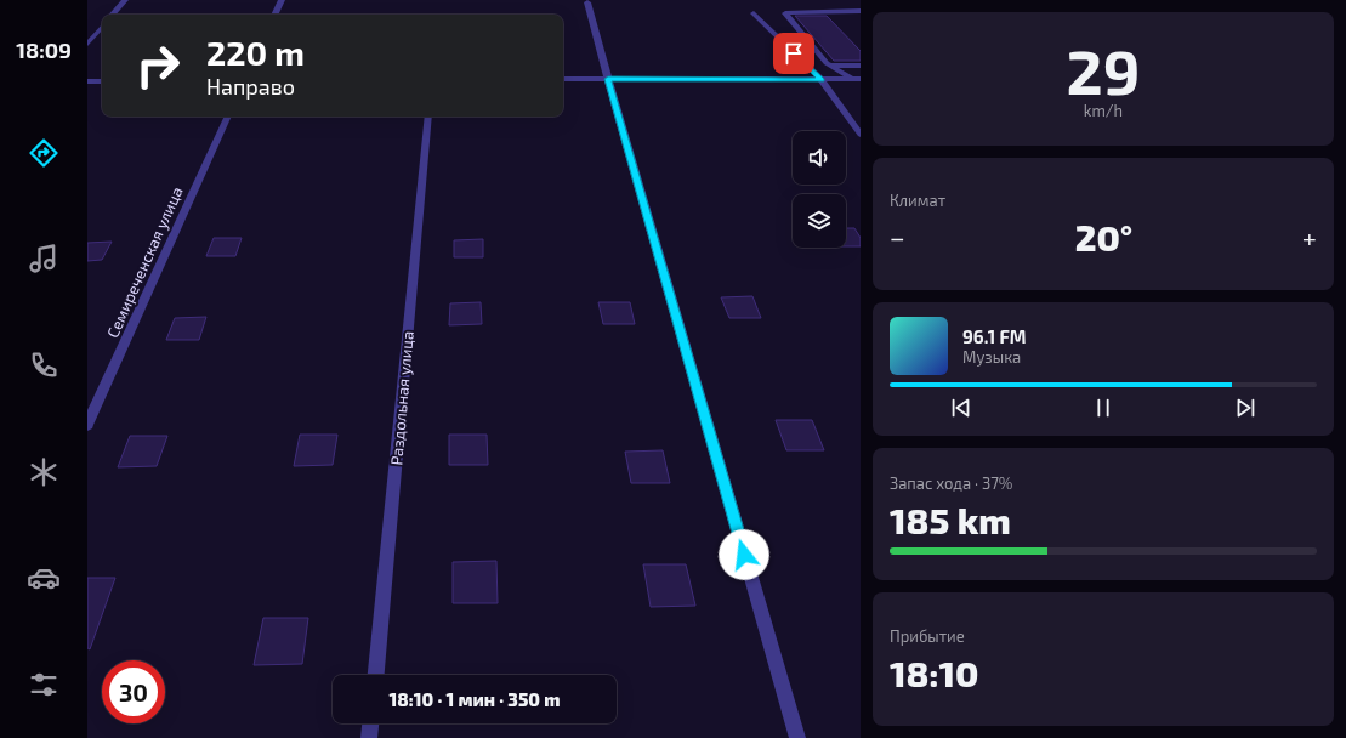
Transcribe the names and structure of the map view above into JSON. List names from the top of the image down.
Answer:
{
  "streets": {
    "street": ["Семиреченская улица", "Раздольная улица"]
  },
  "page": {
    "tabs": "18:09",
    "tile": [
      ["29", "km/h"],
      "Климат",
      ["Запас хода · 37%", "185 km"],
      ["Прибытие", "18:10"]
    ],
    "turn": ["220 m", "Направо"],
    "heat": ["−", "20°", "+"],
    "song": ["96.1 FM", "Музыка"],
    "limit": "30",
    "trip": "18:10 · 1 мин · 350 m"
  }
}
